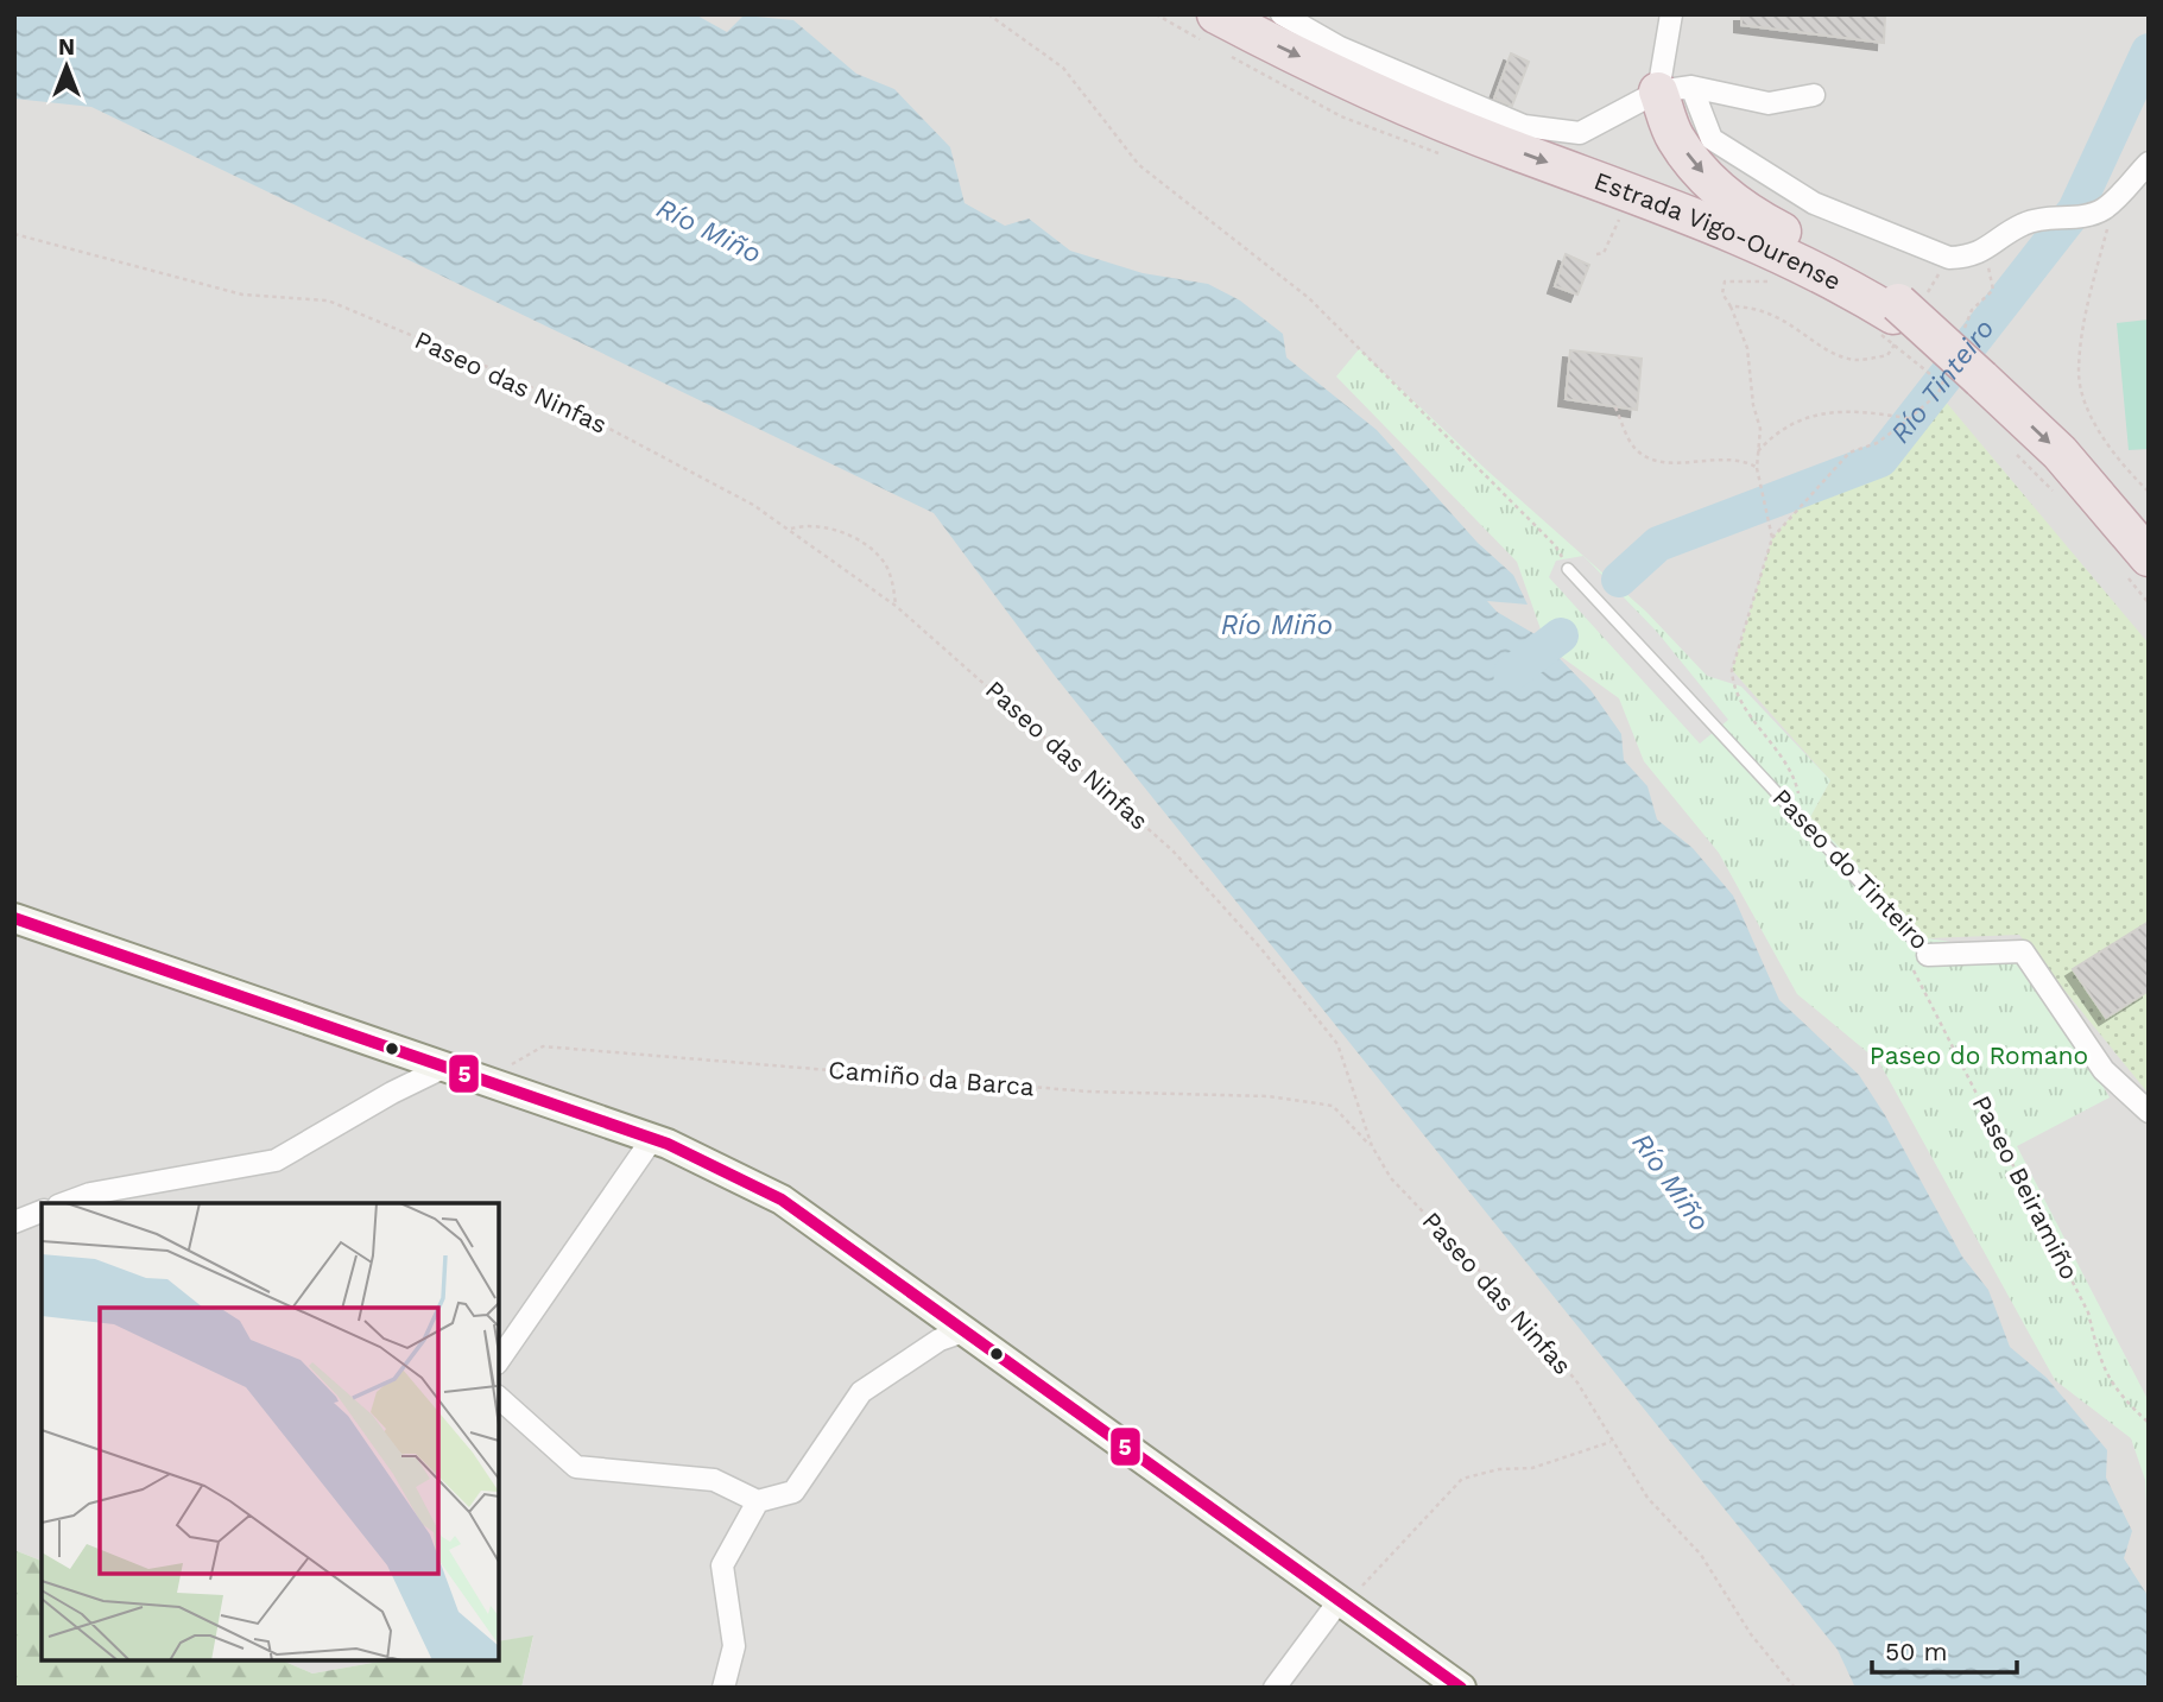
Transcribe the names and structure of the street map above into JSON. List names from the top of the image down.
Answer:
{
  "streets": {
    "highway": ["Estrada Vigo-Ourense"],
    "street": ["Paseo do Tinteiro"],
    "path": ["Paseo das Ninfas", "Camiño da Barca", "Paseo Beiramiño"]
  },
  "crossings": [
    ["Paseo das Ninfas", "Camiño da Barca"],
    ["Paseo do Tinteiro", "Paseo Beiramiño"]
  ],
  "water": ["Río Miño", "Río Tinteiro"],
  "parks": ["Paseo do Romano"],
  "lines": ["transit line 5"],
  "scale_bar": "50 m",
  "north": "top"
}
